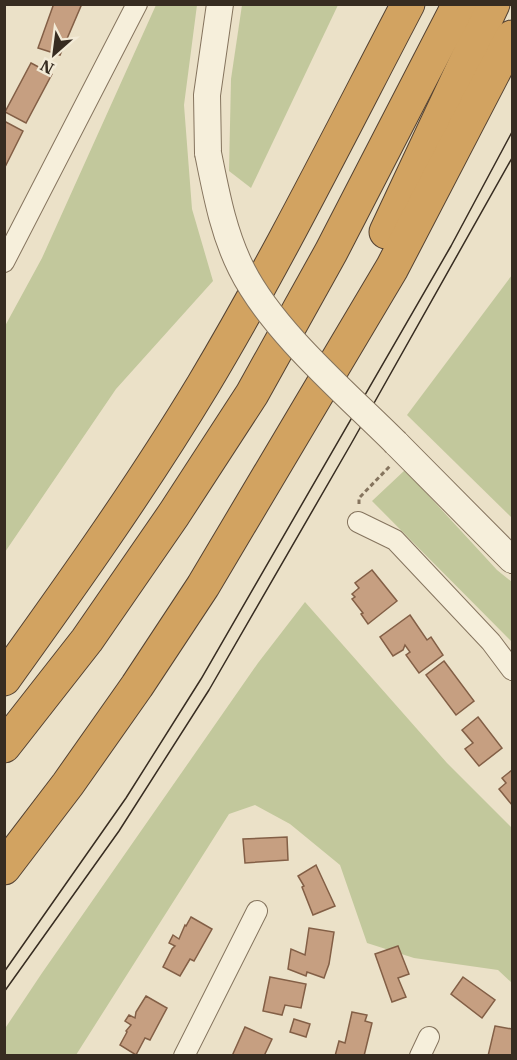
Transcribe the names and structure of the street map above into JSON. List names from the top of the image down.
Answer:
{
  "north": "bottom left"
}
